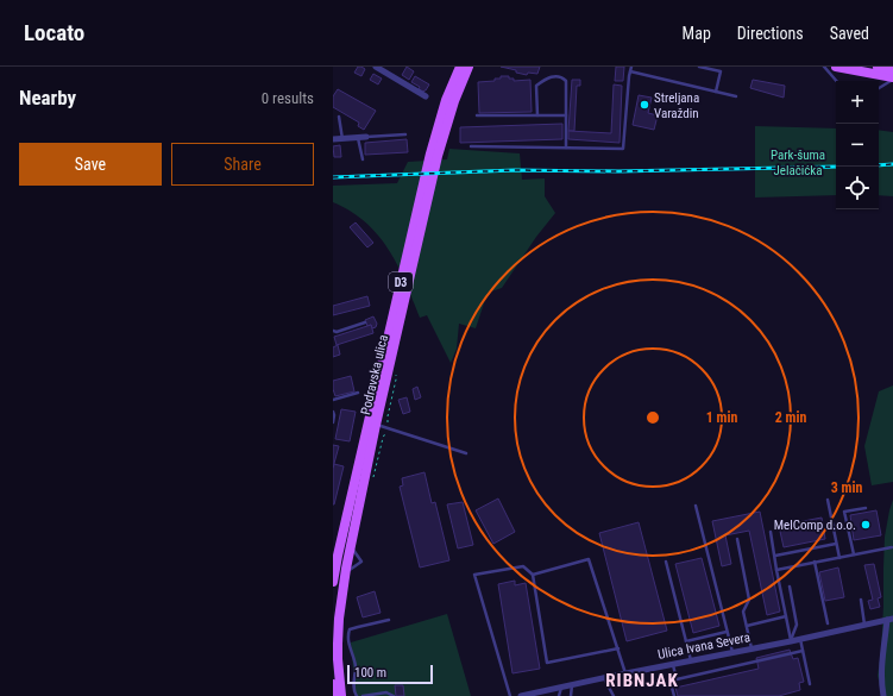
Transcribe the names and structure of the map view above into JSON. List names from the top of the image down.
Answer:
{
  "streets": {
    "main road": ["D3", "Podravska ulica"],
    "street": ["Ulica Ivana Severa"]
  },
  "districts": ["RIBNJAK"],
  "parks": ["Park-šuma Jelačićka"],
  "places": ["Streljana Varaždin", "MelComp d.o.o."],
  "scale_bar": "100 m",
  "page": {
    "header": "Locato",
    "nav": ["Map", "Directions", "Saved"],
    "heading": ["Nearby", "0 results"],
    "map_buttons": ["+", "−"],
    "buttons": ["Save", "Share"],
    "scale": "100 m"
  },
  "rings": ["1 min", "2 min", "3 min"]
}
